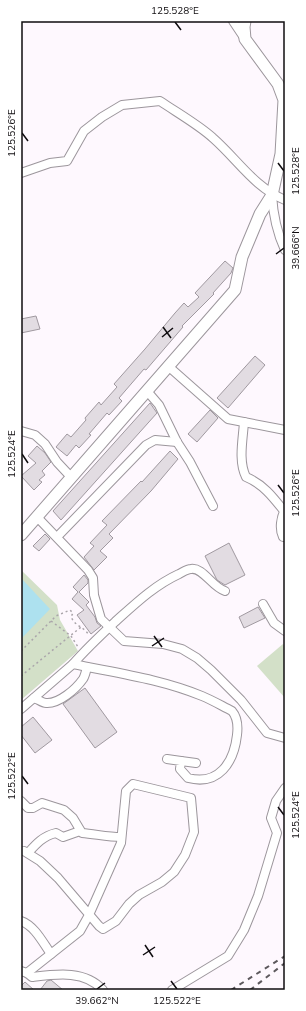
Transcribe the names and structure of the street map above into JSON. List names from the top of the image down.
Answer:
{
  "coordinates": [
    "125.528°E",
    "125.526°E",
    "39.666°N",
    "125.524°E",
    "125.522°E",
    "39.662°N"
  ]
}
